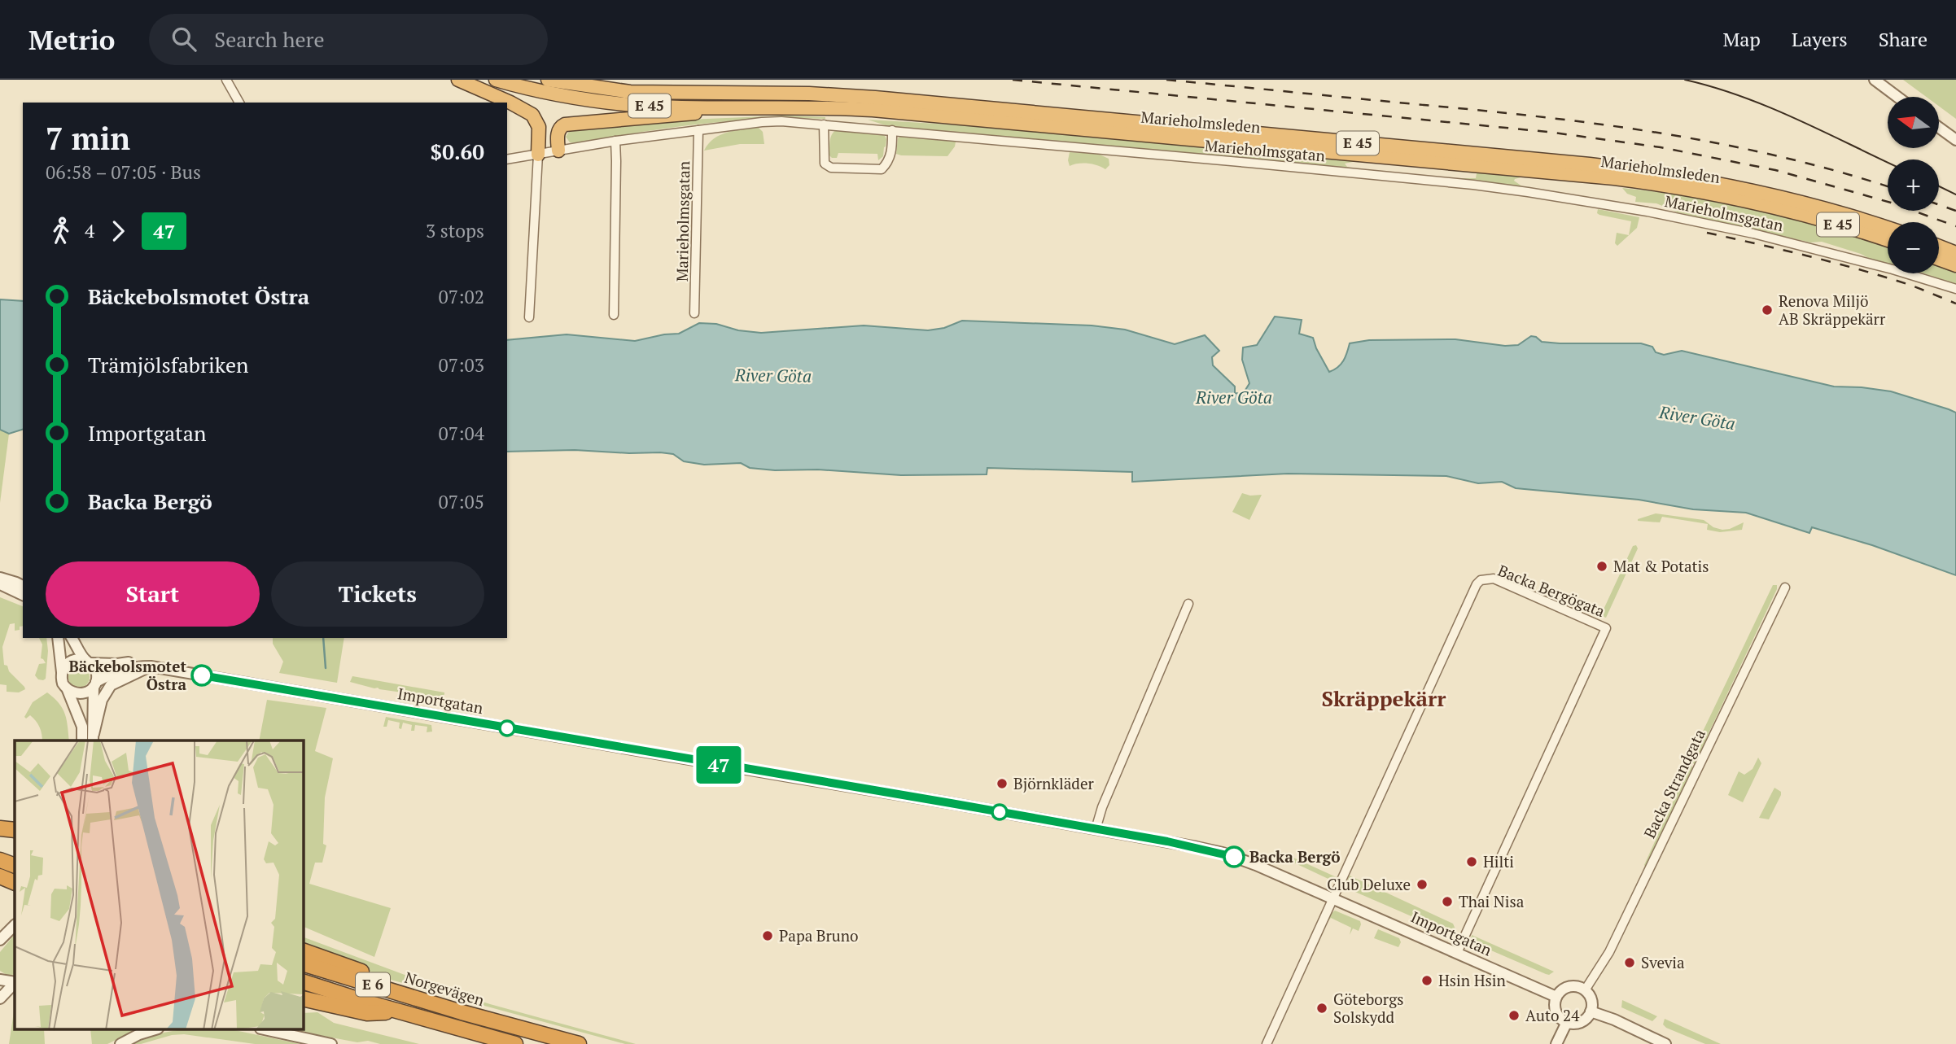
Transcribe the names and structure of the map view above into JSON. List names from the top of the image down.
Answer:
{
  "streets": {
    "highway": [
      "E 45",
      "Marieholmsleden",
      "E 6",
      "Norgevägen"
    ],
    "street": [
      "Marieholmsgatan",
      "Backa Bergögata",
      "Importgatan",
      "Backa Strandgata"
    ]
  },
  "crossings": [
    ["Backa Bergögata", "Importgatan"],
    ["Importgatan", "Backa Strandgata"]
  ],
  "districts": ["Skräppekärr"],
  "water": ["River Göta"],
  "places": [
    "Renova Miljö AB Skräppekärr",
    "Mat & Potatis",
    "Bäckebolsmotet Östra",
    "Björnkläder",
    "Backa Bergö",
    "Hilti",
    "Club Deluxe",
    "Thai Nisa",
    "Papa Bruno",
    "Svevia",
    "Hsin Hsin",
    "Göteborgs Solskydd",
    "Auto 24"
  ],
  "lines": ["bus line 47"],
  "north": "left",
  "page": {
    "header": "Metrio",
    "search": "Search here",
    "nav": ["Map", "Layers", "Share"],
    "on_map": "47",
    "map_buttons": ["+", "−"],
    "heading": ["7 min", "06:58 – 07:05 · Bus", "$0.60"],
    "legs": ["4", "47", "3 stops"],
    "list": [
      {
        "name": "Bäckebolsmotet Östra",
        "value": "07:02"
      },
      {
        "name": "Trämjölsfabriken",
        "value": "07:03"
      },
      {
        "name": "Importgatan",
        "value": "07:04"
      },
      {
        "name": "Backa Bergö",
        "value": "07:05"
      }
    ],
    "buttons": ["Start", "Tickets"]
  }
}
